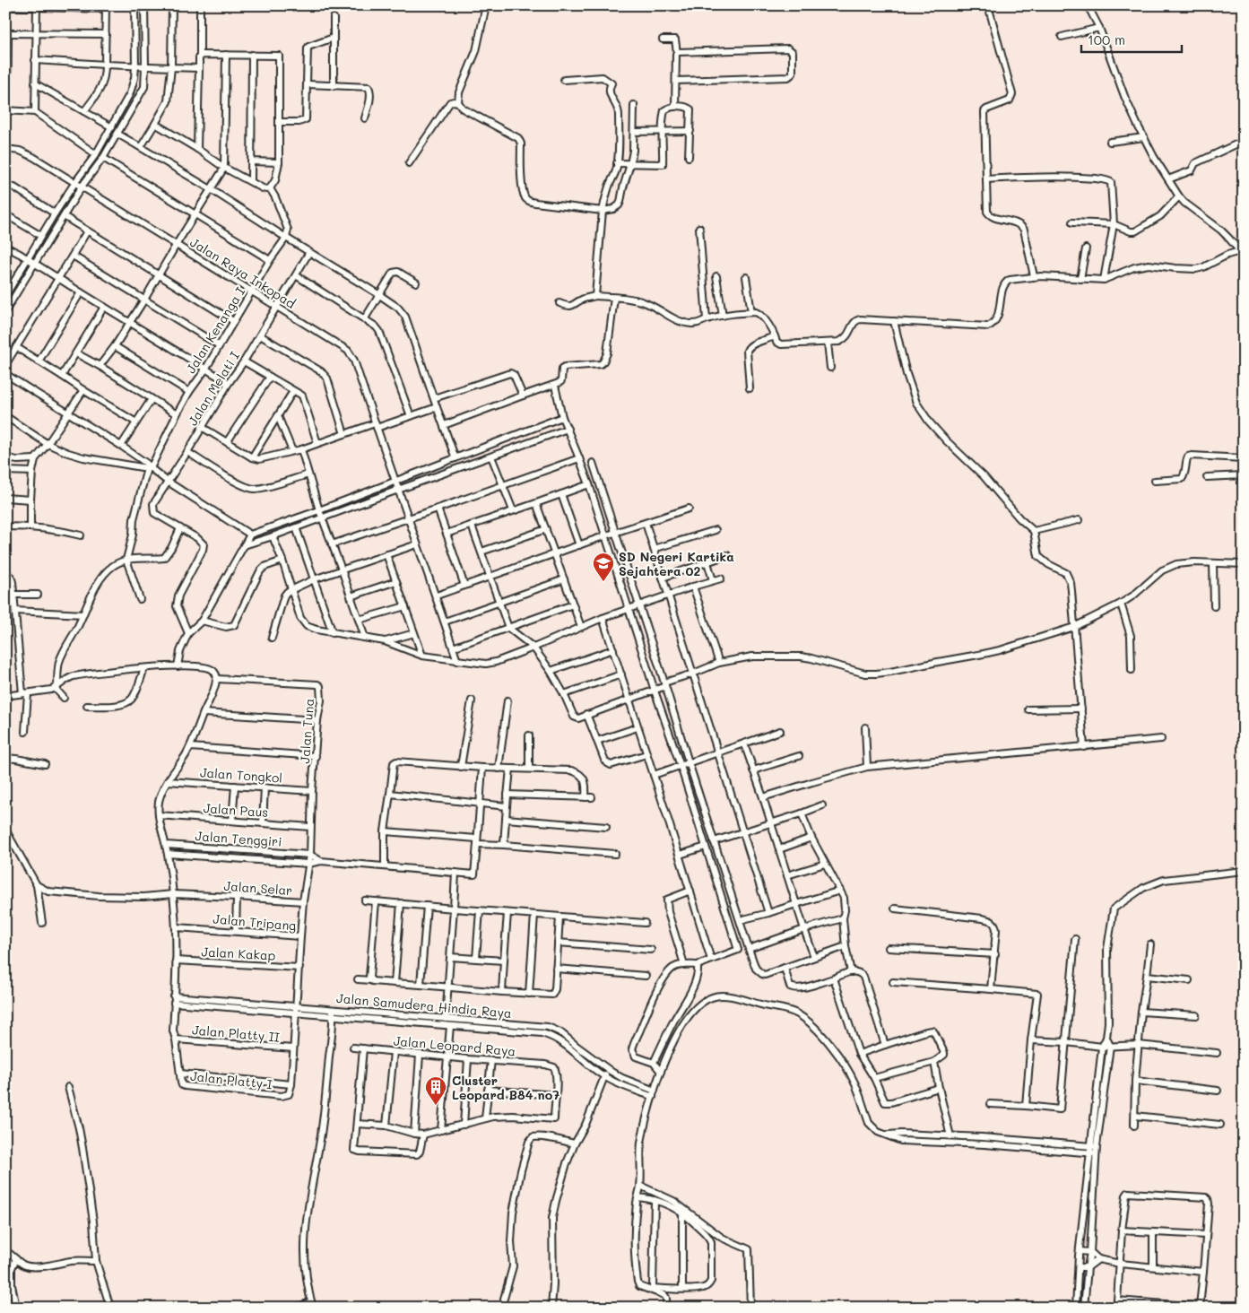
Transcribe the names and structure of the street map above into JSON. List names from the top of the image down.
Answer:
{
  "streets": {
    "street": [
      "Jalan Raya Inkopad",
      "Jalan Kenanga I",
      "Jalan Melati I",
      "Jalan Tuna",
      "Jalan Tongkol",
      "Jalan Paus",
      "Jalan Tenggiri",
      "Jalan Selar",
      "Jalan Tripang",
      "Jalan Kakap",
      "Jalan Samudera Hindia Raya",
      "Jalan Platty II",
      "Jalan Leopard Raya",
      "Jalan Platty I"
    ]
  },
  "crossings": [
    ["Jalan Raya Inkopad", "Jalan Kenanga I"],
    ["Jalan Raya Inkopad", "Jalan Melati I"],
    ["Jalan Tuna", "Jalan Tongkol"],
    ["Jalan Tuna", "Jalan Paus"],
    ["Jalan Tuna", "Jalan Tenggiri"],
    ["Jalan Tuna", "Jalan Selar"],
    ["Jalan Paus", "Jalan Platty I"],
    ["Jalan Tenggiri", "Jalan Selar"],
    ["Jalan Tenggiri", "Jalan Platty I"],
    ["Jalan Selar", "Jalan Platty I"],
    ["Jalan Tripang", "Jalan Kakap"],
    ["Jalan Tripang", "Jalan Platty I"],
    ["Jalan Kakap", "Jalan Platty I"],
    ["Jalan Samudera Hindia Raya", "Jalan Platty I"],
    ["Jalan Platty II", "Jalan Platty I"]
  ],
  "places": {
    "school or university": ["SD Negeri Kartika Sejahtera 02"],
    "building": ["Cluster Leopard B84 no7"]
  },
  "scale_bar": "100 m"
}
